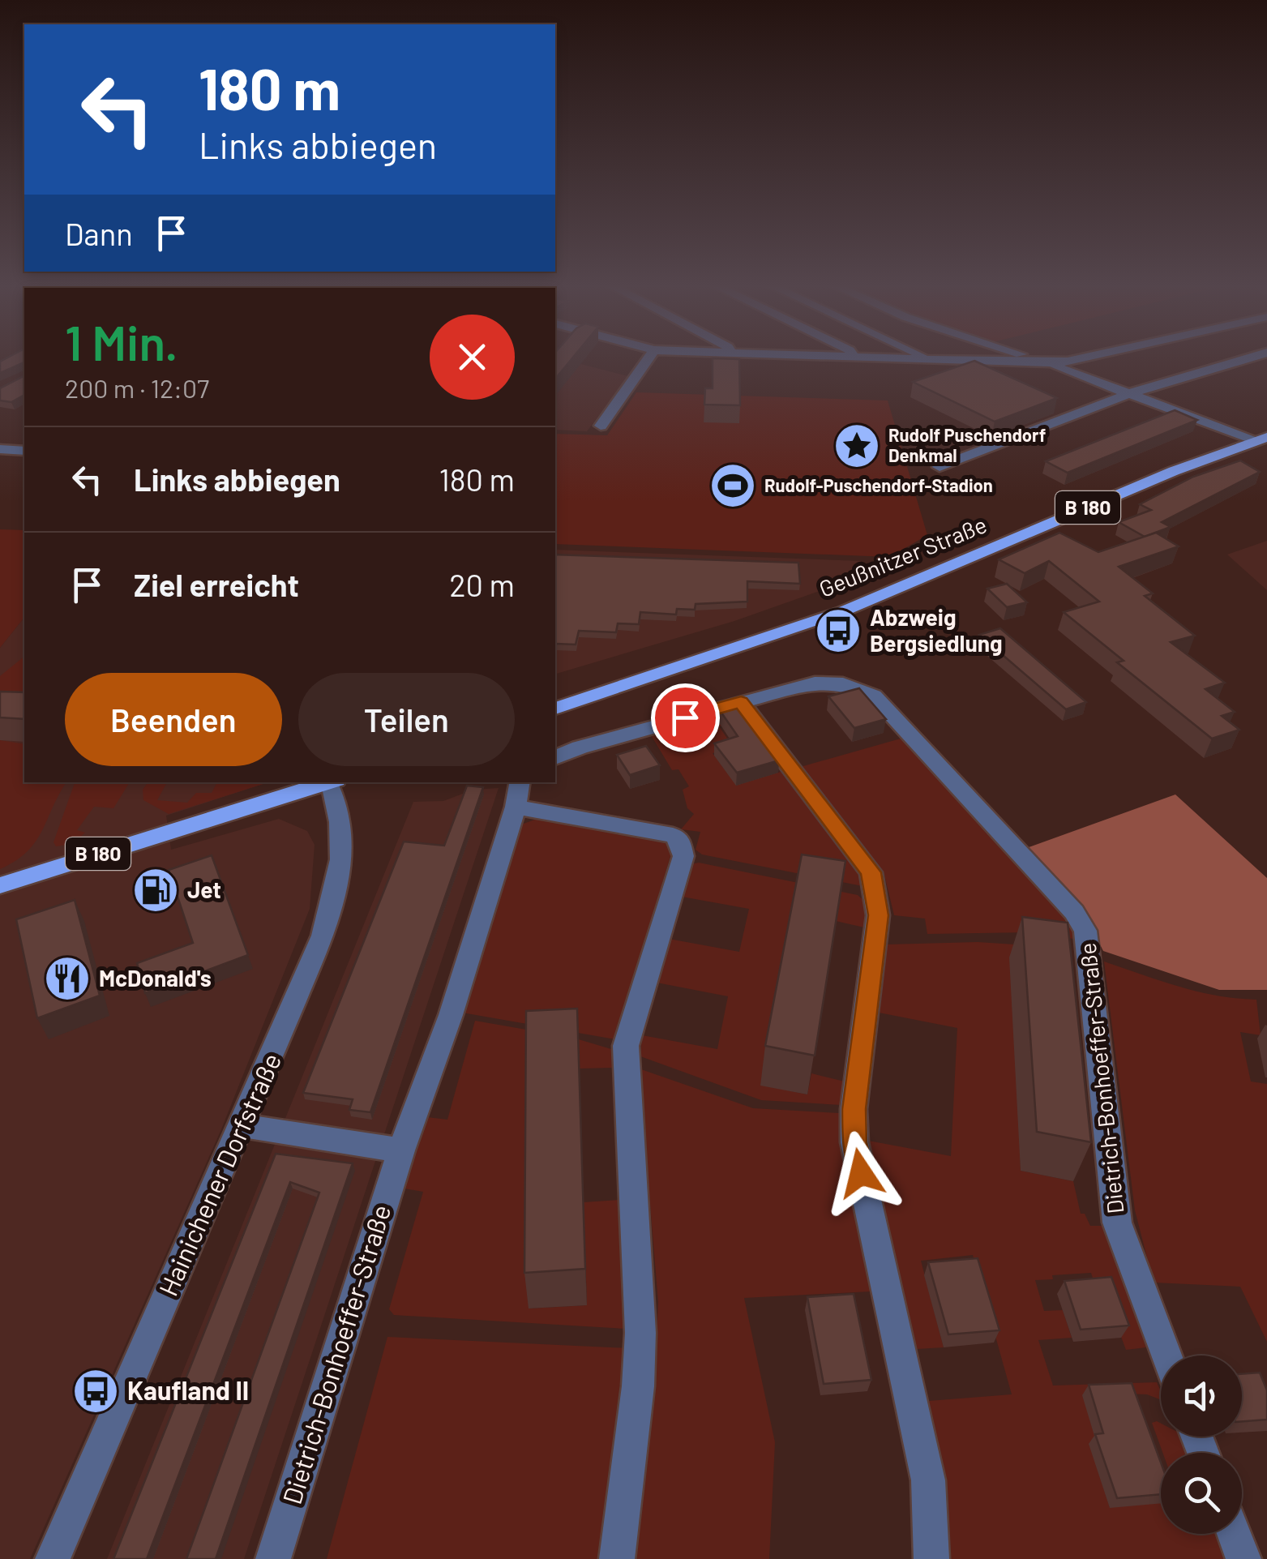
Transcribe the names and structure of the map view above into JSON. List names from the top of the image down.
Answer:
{
  "streets": {
    "main road": ["B 180", "Geußnitzer Straße"],
    "street": ["Dietrich-Bonhoeffer-Straße", "Hainichener Dorfstraße"]
  },
  "places": {
    "place": ["Rudolf Puschendorf Denkmal"],
    "sports": ["Rudolf-Puschendorf-Stadion"],
    "bus stop": ["Abzweig Bergsiedlung", "Kaufland II"],
    "fuel station": ["Jet"],
    "restaurant": ["McDonald's"]
  },
  "page": {
    "turn": ["180 m", "Links abbiegen"],
    "then": "Dann",
    "heading": ["1 Min.", "200 m · 12:07"],
    "list": [
      {
        "name": "Links abbiegen",
        "value": "180 m"
      },
      {
        "name": "Ziel erreicht",
        "value": "20 m"
      }
    ],
    "buttons": ["Beenden", "Teilen"]
  }
}
